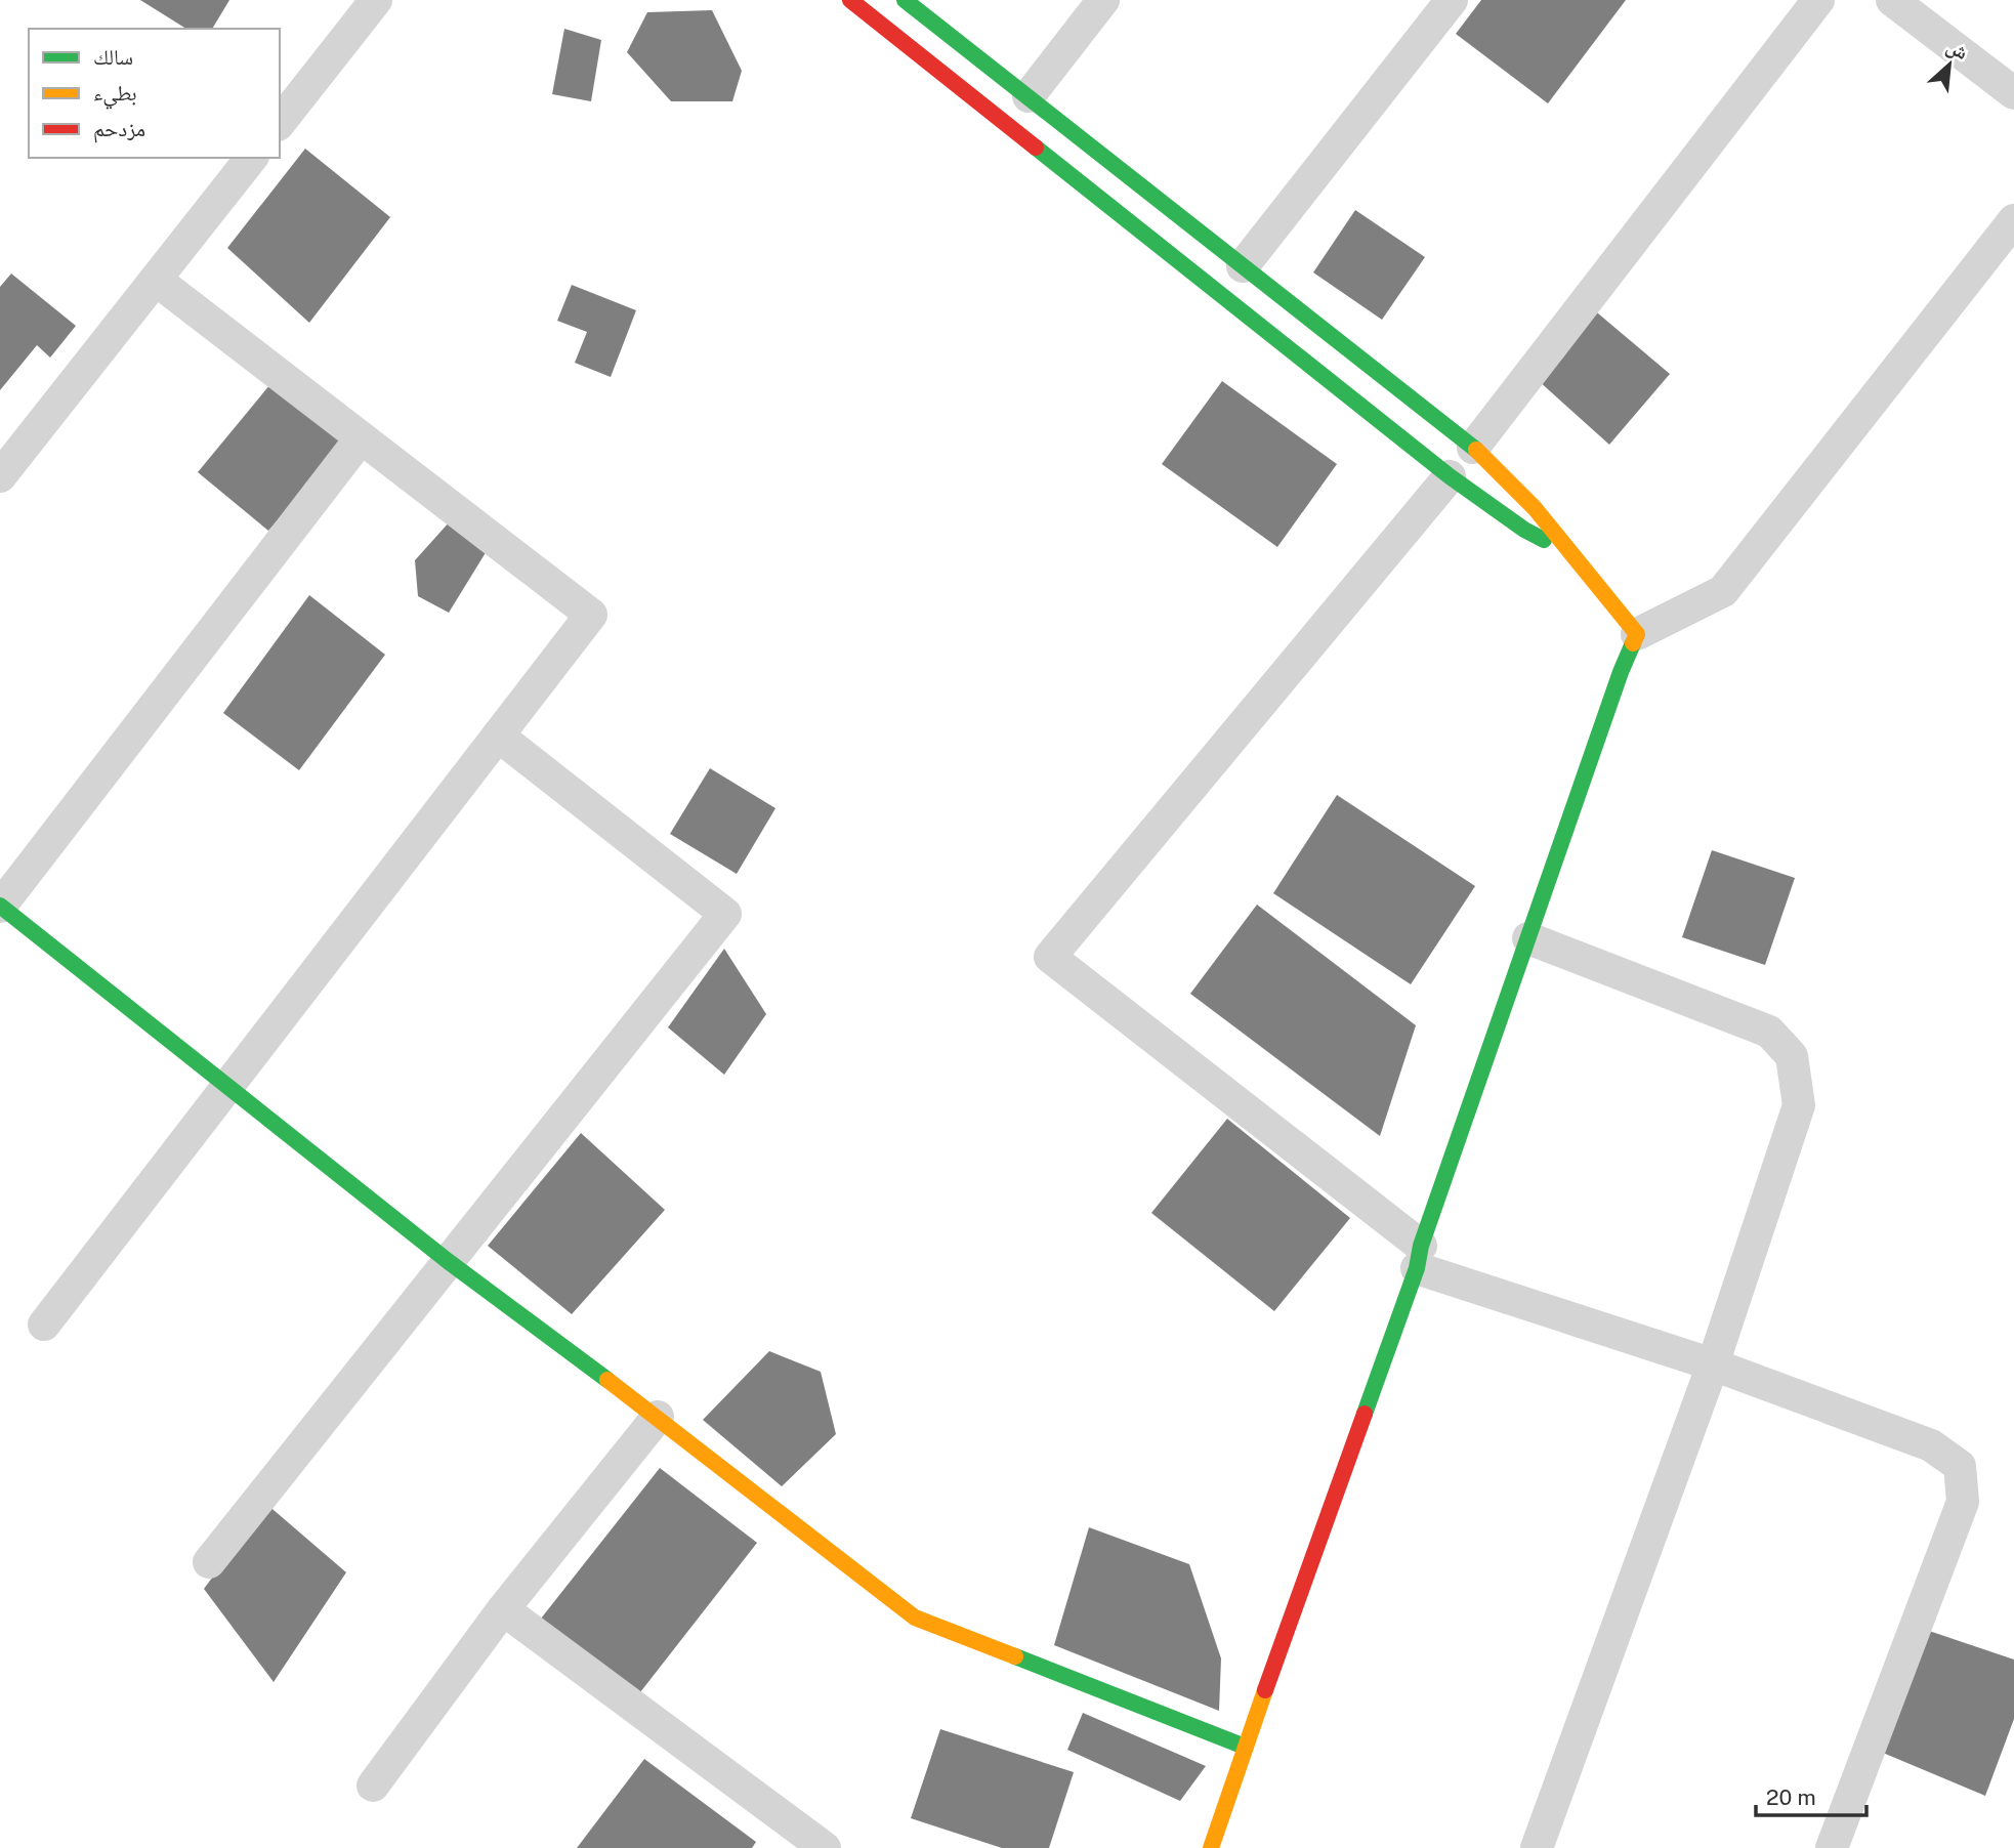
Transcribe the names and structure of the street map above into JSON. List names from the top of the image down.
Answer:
{
  "legend": ["سالك", "بطيء", "مزدحم"],
  "scale_bar": "20 m",
  "north": "top right"
}
